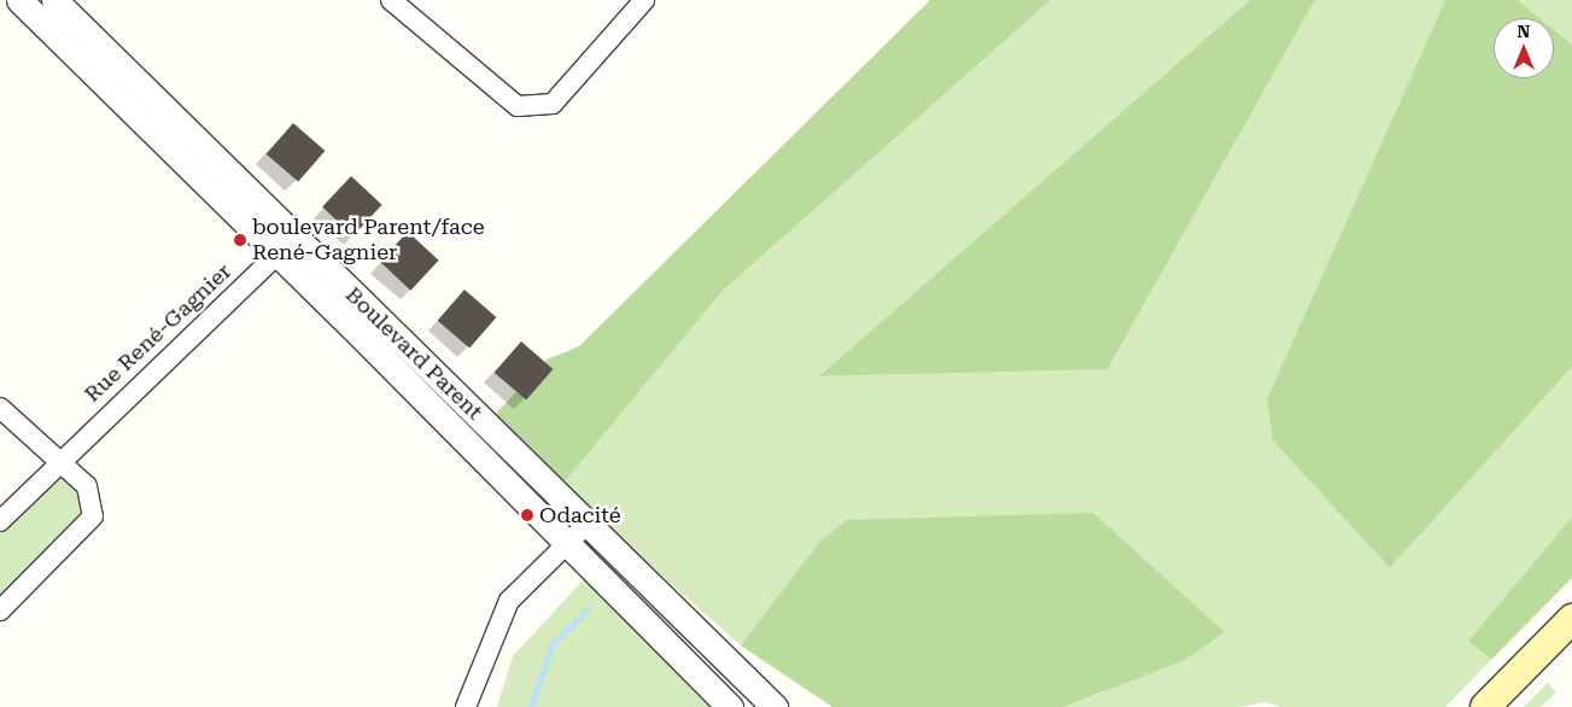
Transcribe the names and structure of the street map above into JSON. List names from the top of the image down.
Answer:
{
  "streets": {
    "street": ["Rue René-Gagnier", "Boulevard Parent"]
  },
  "crossings": [
    ["Rue René-Gagnier", "Boulevard Parent"]
  ],
  "places": ["boulevard Parent/face René-Gagnier", "Odacité"],
  "north": "top"
}
